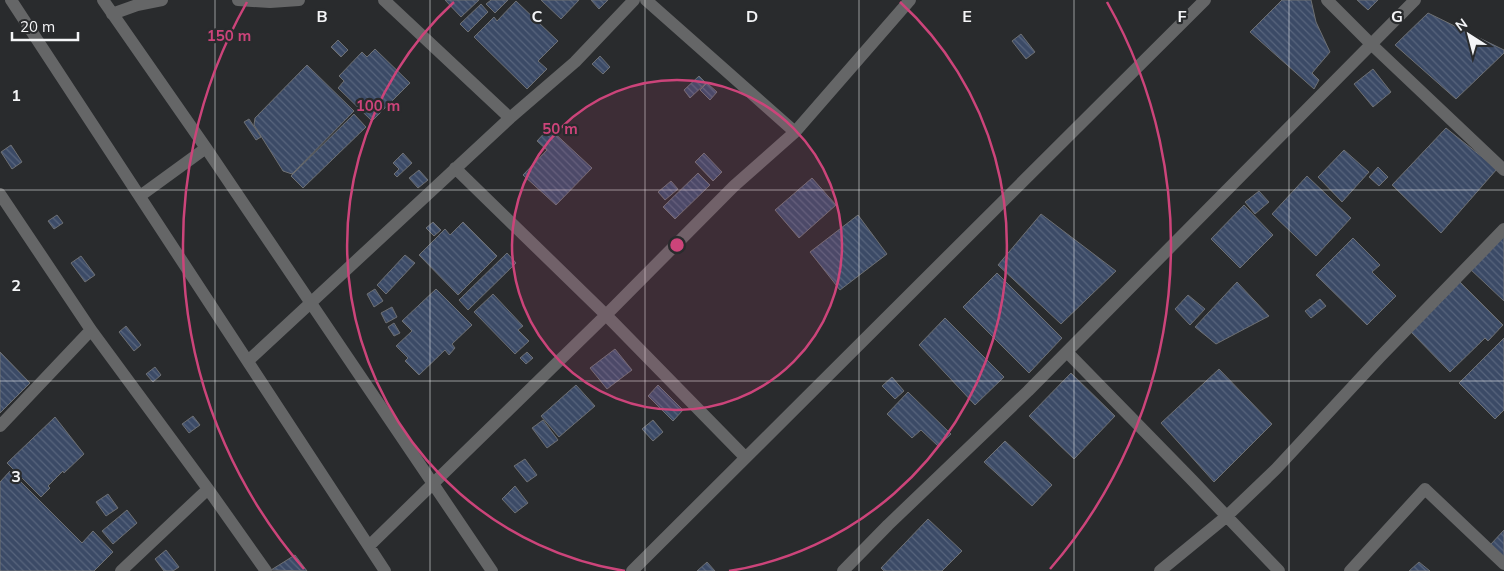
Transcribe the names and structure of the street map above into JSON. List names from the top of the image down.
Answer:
{
  "scale_bar": "20 m",
  "north": "top left",
  "grid": {
    "columns": [
      "B",
      "C",
      "D",
      "E",
      "F",
      "G"
    ],
    "rows": ["1", "2", "3"]
  },
  "rings": ["150 m", "100 m", "50 m"]
}
